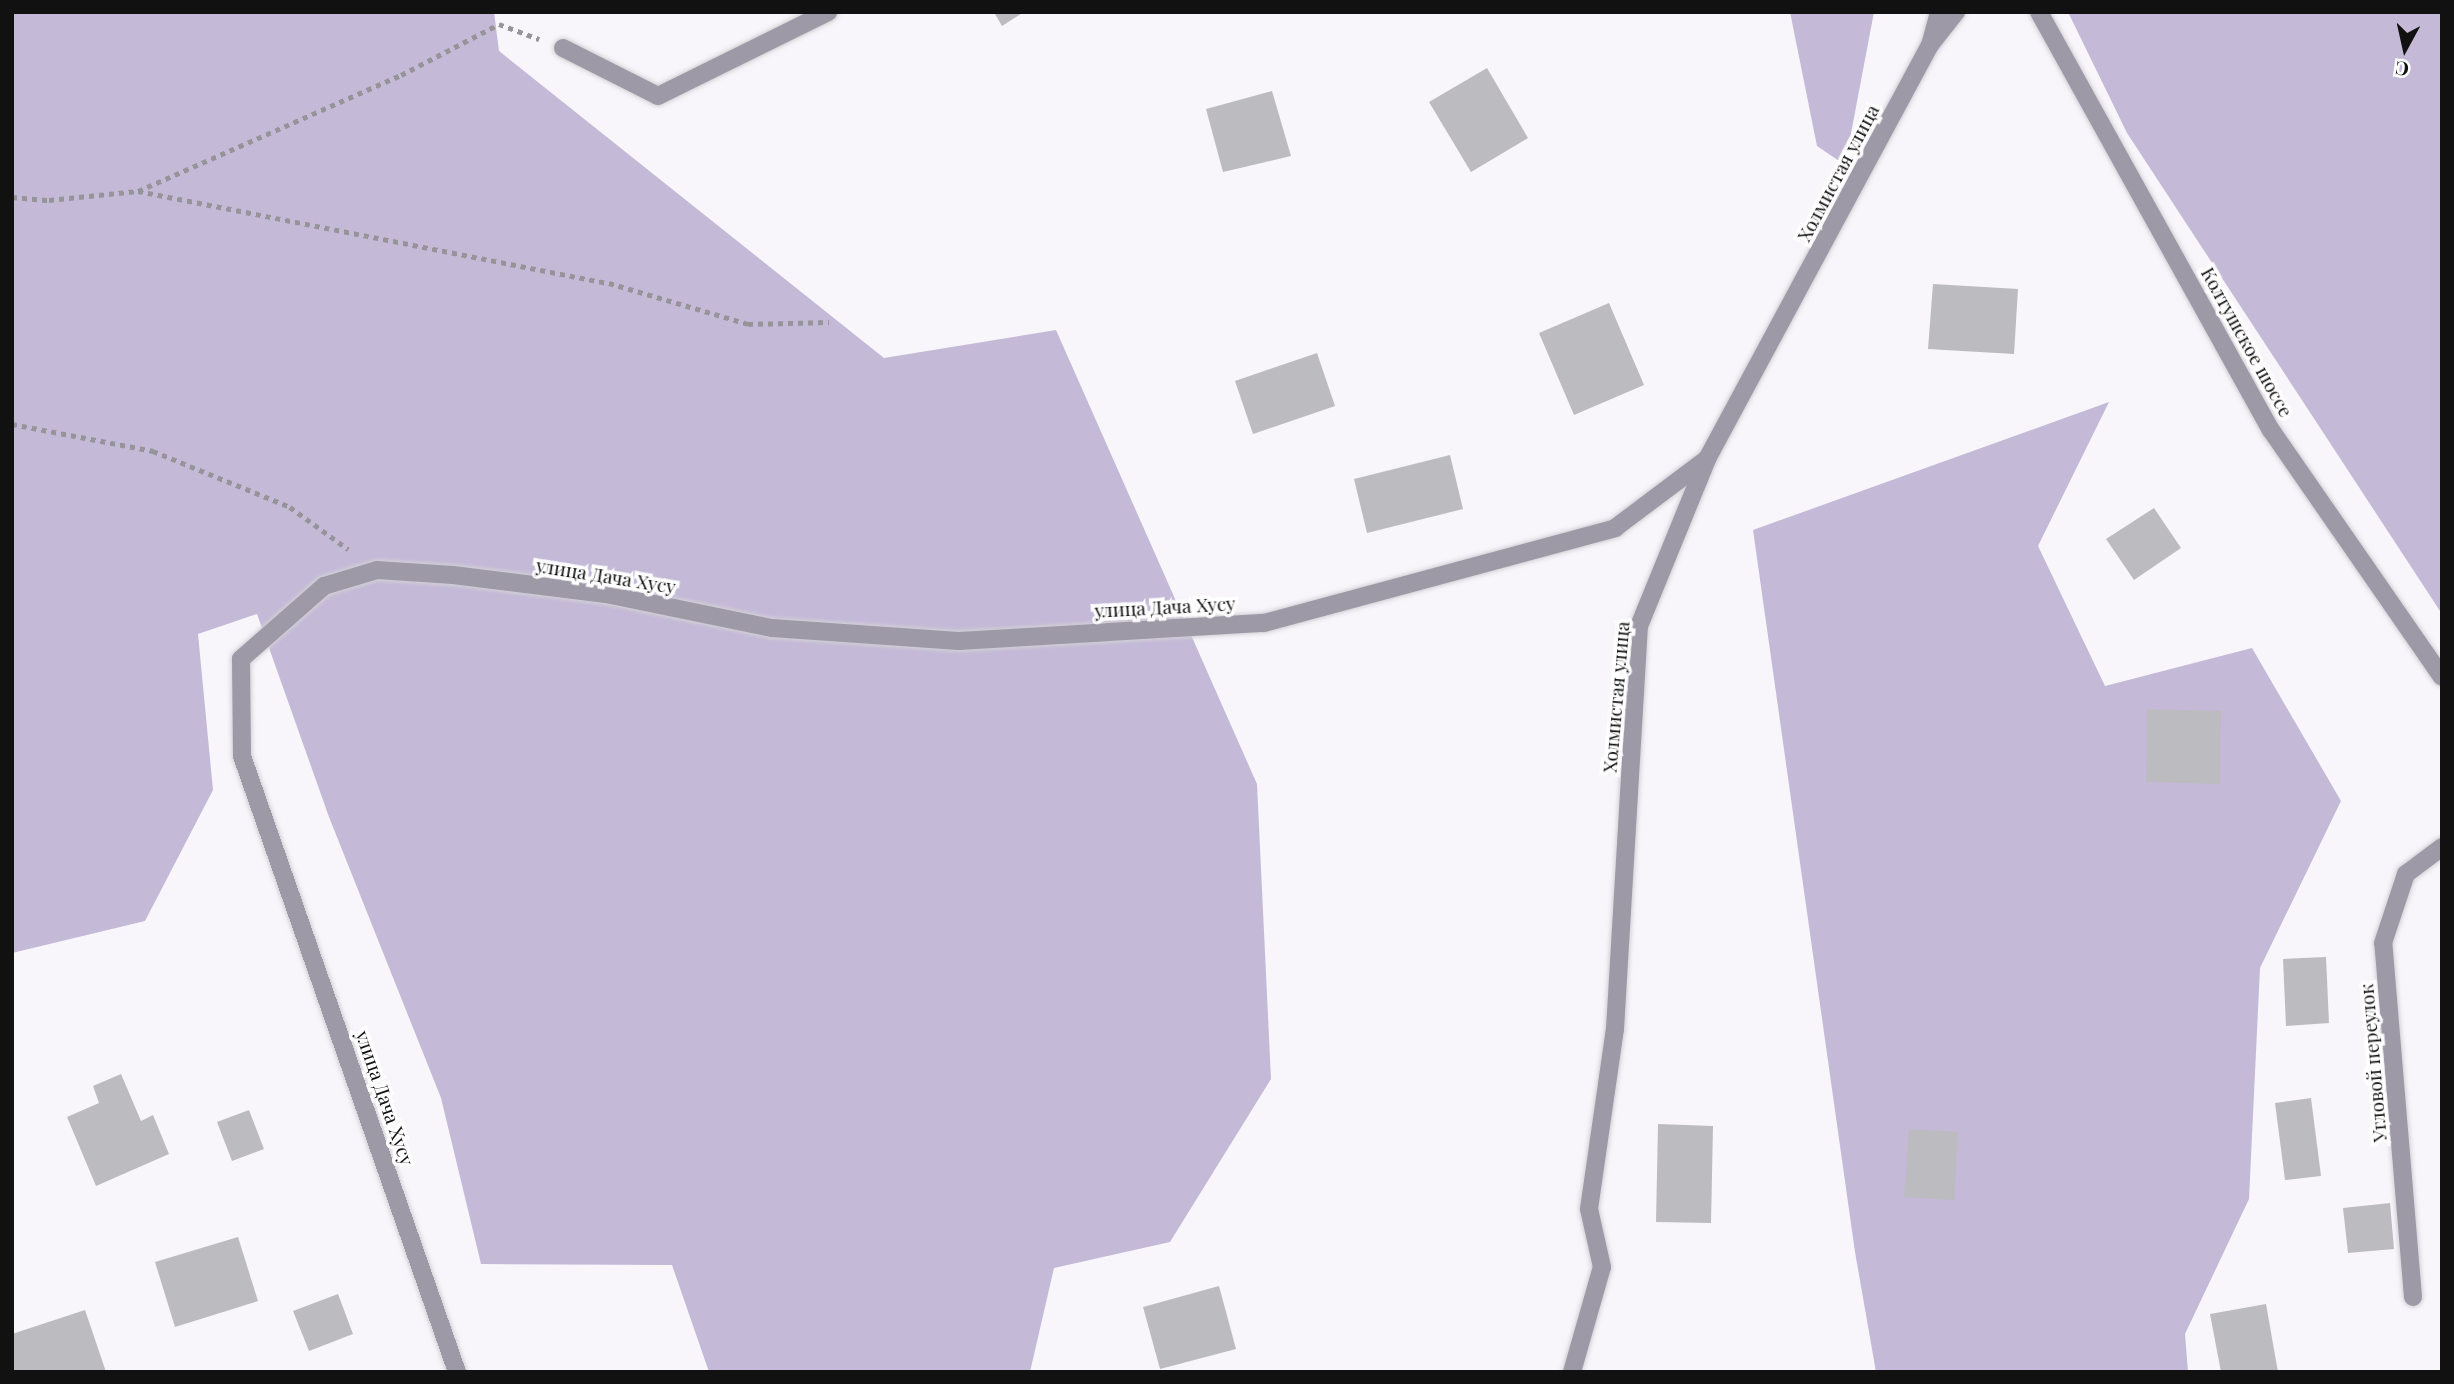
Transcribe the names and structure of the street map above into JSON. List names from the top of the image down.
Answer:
{
  "streets": {
    "street": [
      "Холмистая улица",
      "Колтушское шоссе",
      "улица Дача Хусу",
      "Угловой переулок"
    ]
  },
  "crossings": [
    ["Холмистая улица", "улица Дача Хусу"]
  ],
  "north": "bottom"
}
